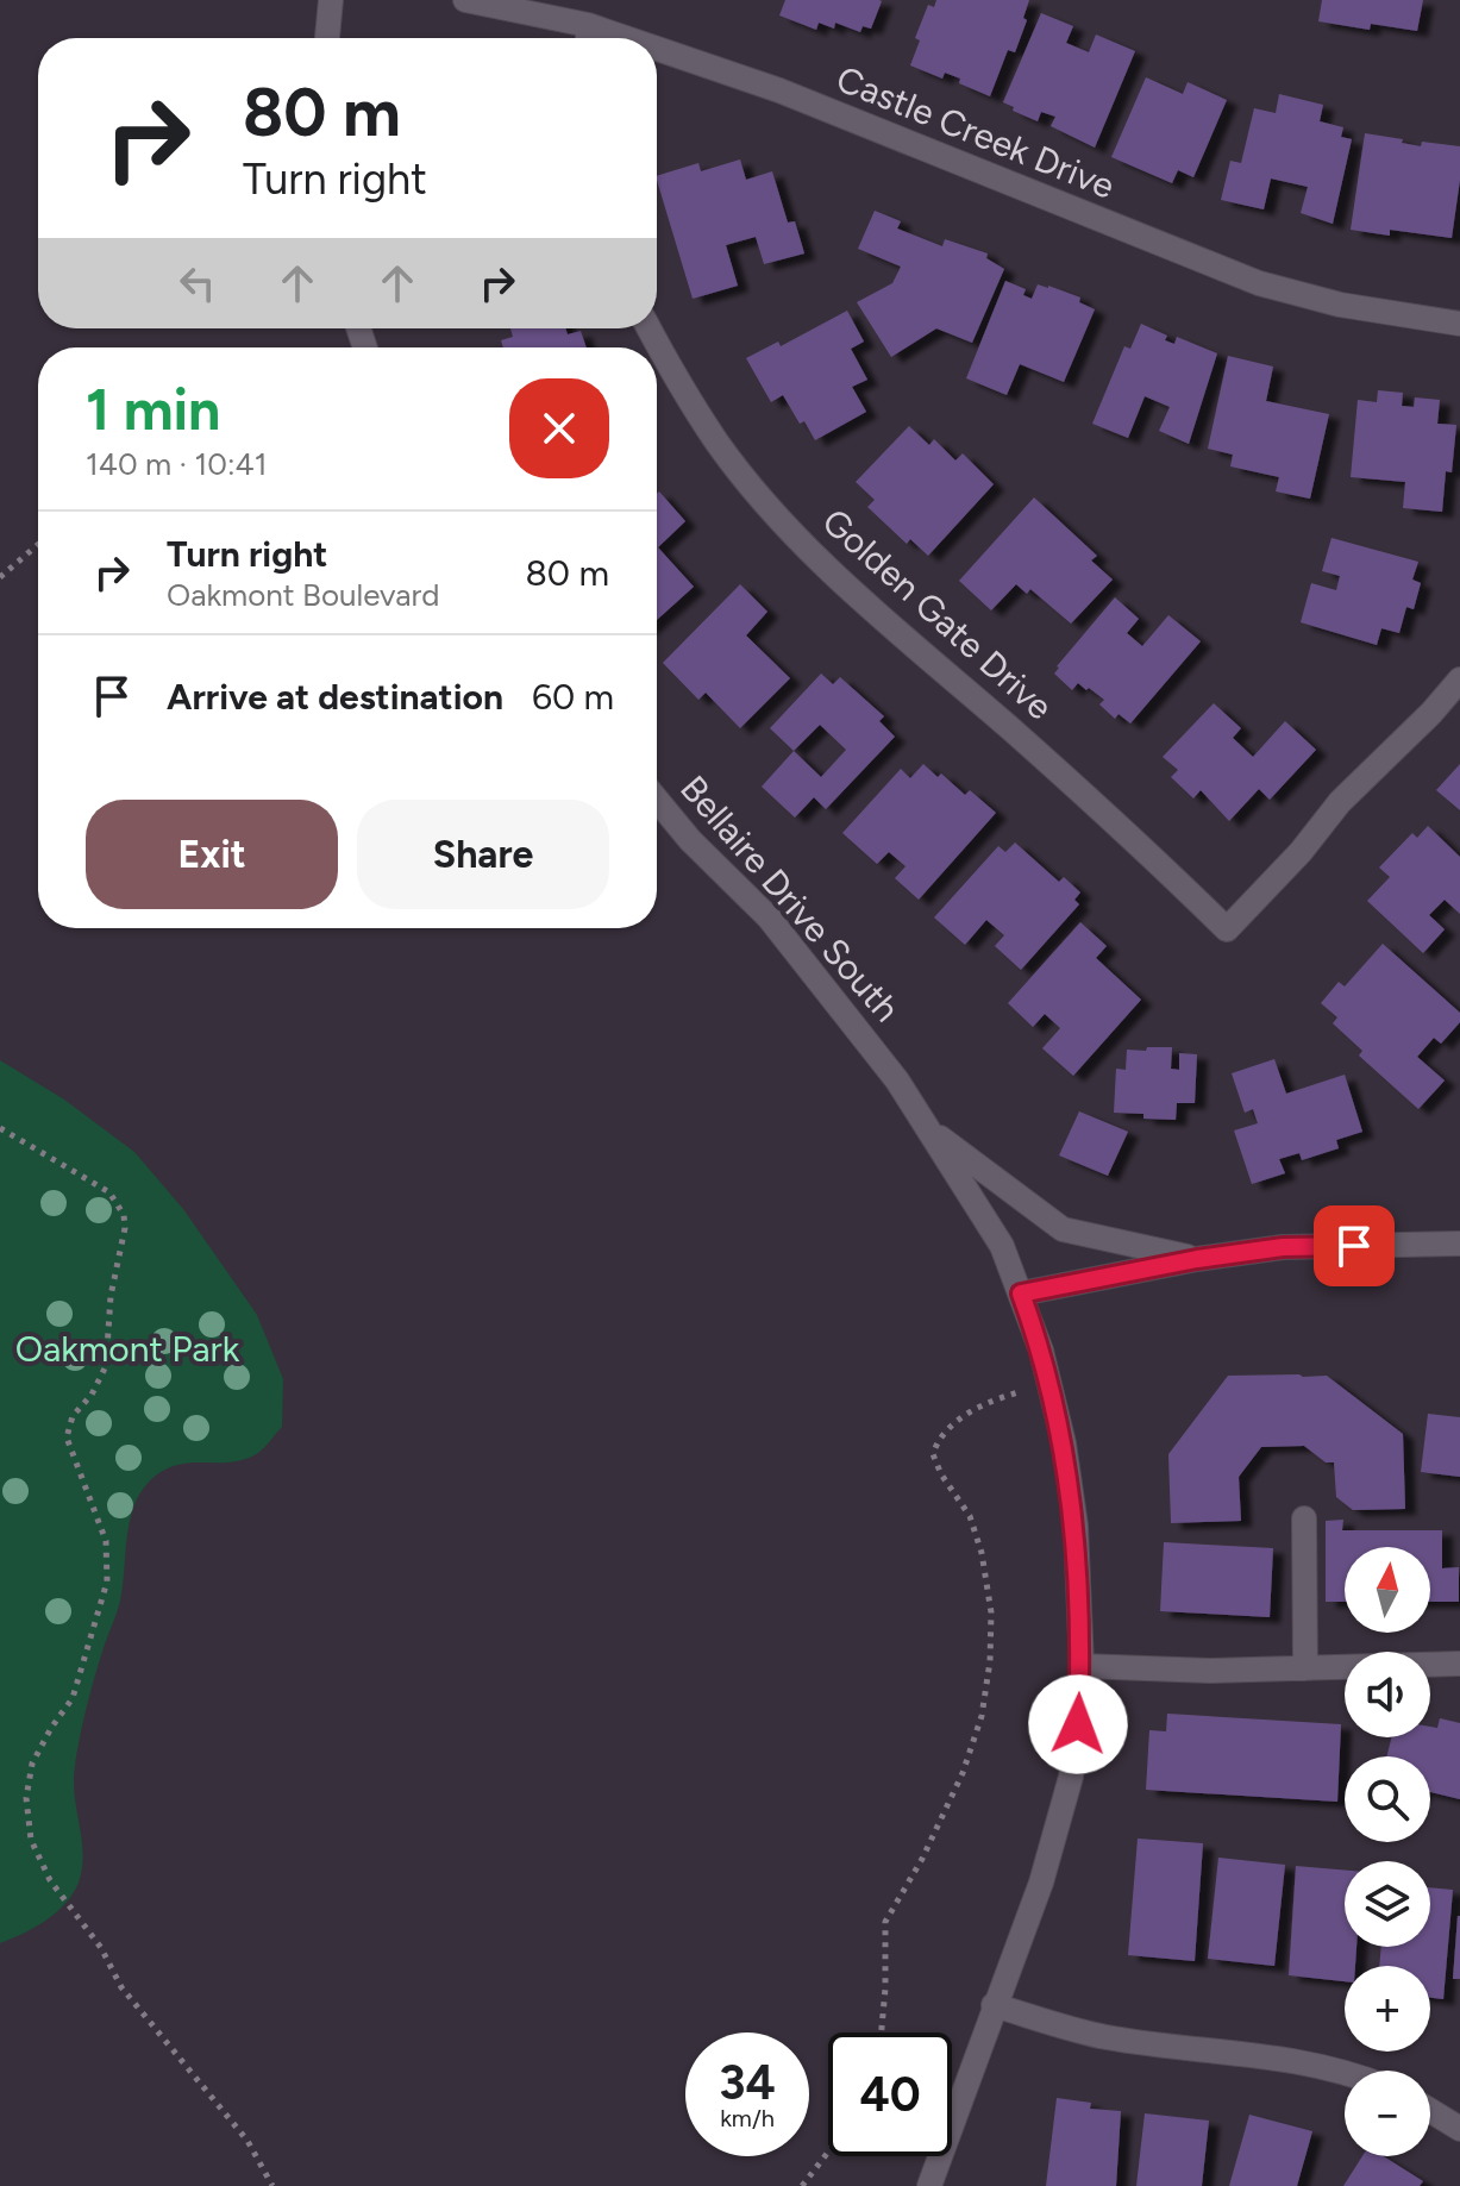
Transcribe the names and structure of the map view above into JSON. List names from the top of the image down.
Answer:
{
  "streets": {
    "street": ["Castle Creek Drive", "Golden Gate Drive", "Bellaire Drive South"]
  },
  "parks": ["Oakmont Park"],
  "north": "top",
  "page": {
    "turn": ["80 m", "Turn right"],
    "heading": ["1 min", "140 m · 10:41"],
    "list": [
      {
        "name": "Turn right",
        "note": "Oakmont Boulevard",
        "value": "80 m"
      },
      {
        "name": "Arrive at destination",
        "value": "60 m"
      }
    ],
    "buttons": ["Exit", "Share"],
    "map_buttons": ["+", "−"],
    "speed": "34 km/h",
    "limit": "40"
  }
}
